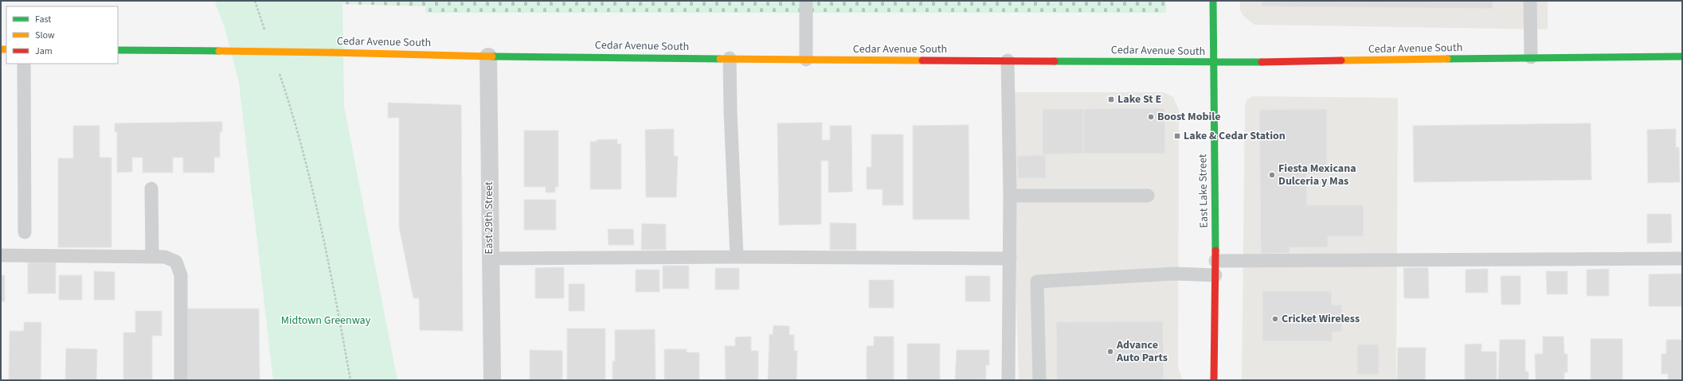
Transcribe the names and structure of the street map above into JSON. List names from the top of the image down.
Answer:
{
  "streets": {
    "main road": ["Cedar Avenue South", "East Lake Street"],
    "street": ["East 29th Street"]
  },
  "crossings": [
    ["Cedar Avenue South", "East Lake Street"],
    ["Cedar Avenue South", "East 29th Street"]
  ],
  "parks": ["Midtown Greenway"],
  "places": {
    "transit": ["Lake St E", "Lake & Cedar Station"],
    "other": [
      "Boost Mobile",
      "Fiesta Mexicana Dulceria y Mas",
      "Cricket Wireless",
      "Advance Auto Parts"
    ]
  },
  "legend": ["Fast", "Slow", "Jam"]
}
